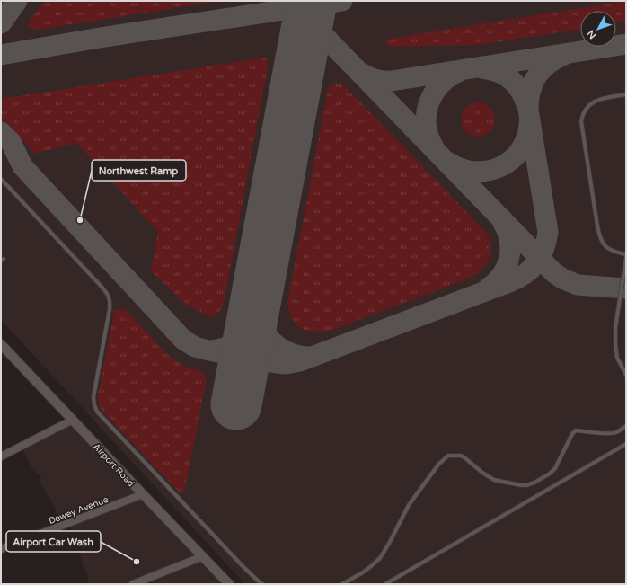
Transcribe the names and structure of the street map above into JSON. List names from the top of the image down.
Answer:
{
  "streets": {
    "main road": ["Airport Road"],
    "street": ["Dewey Avenue"]
  },
  "crossings": [
    ["Airport Road", "Dewey Avenue"]
  ],
  "places": ["Northwest Ramp", "Airport Car Wash"],
  "north": "bottom left"
}
